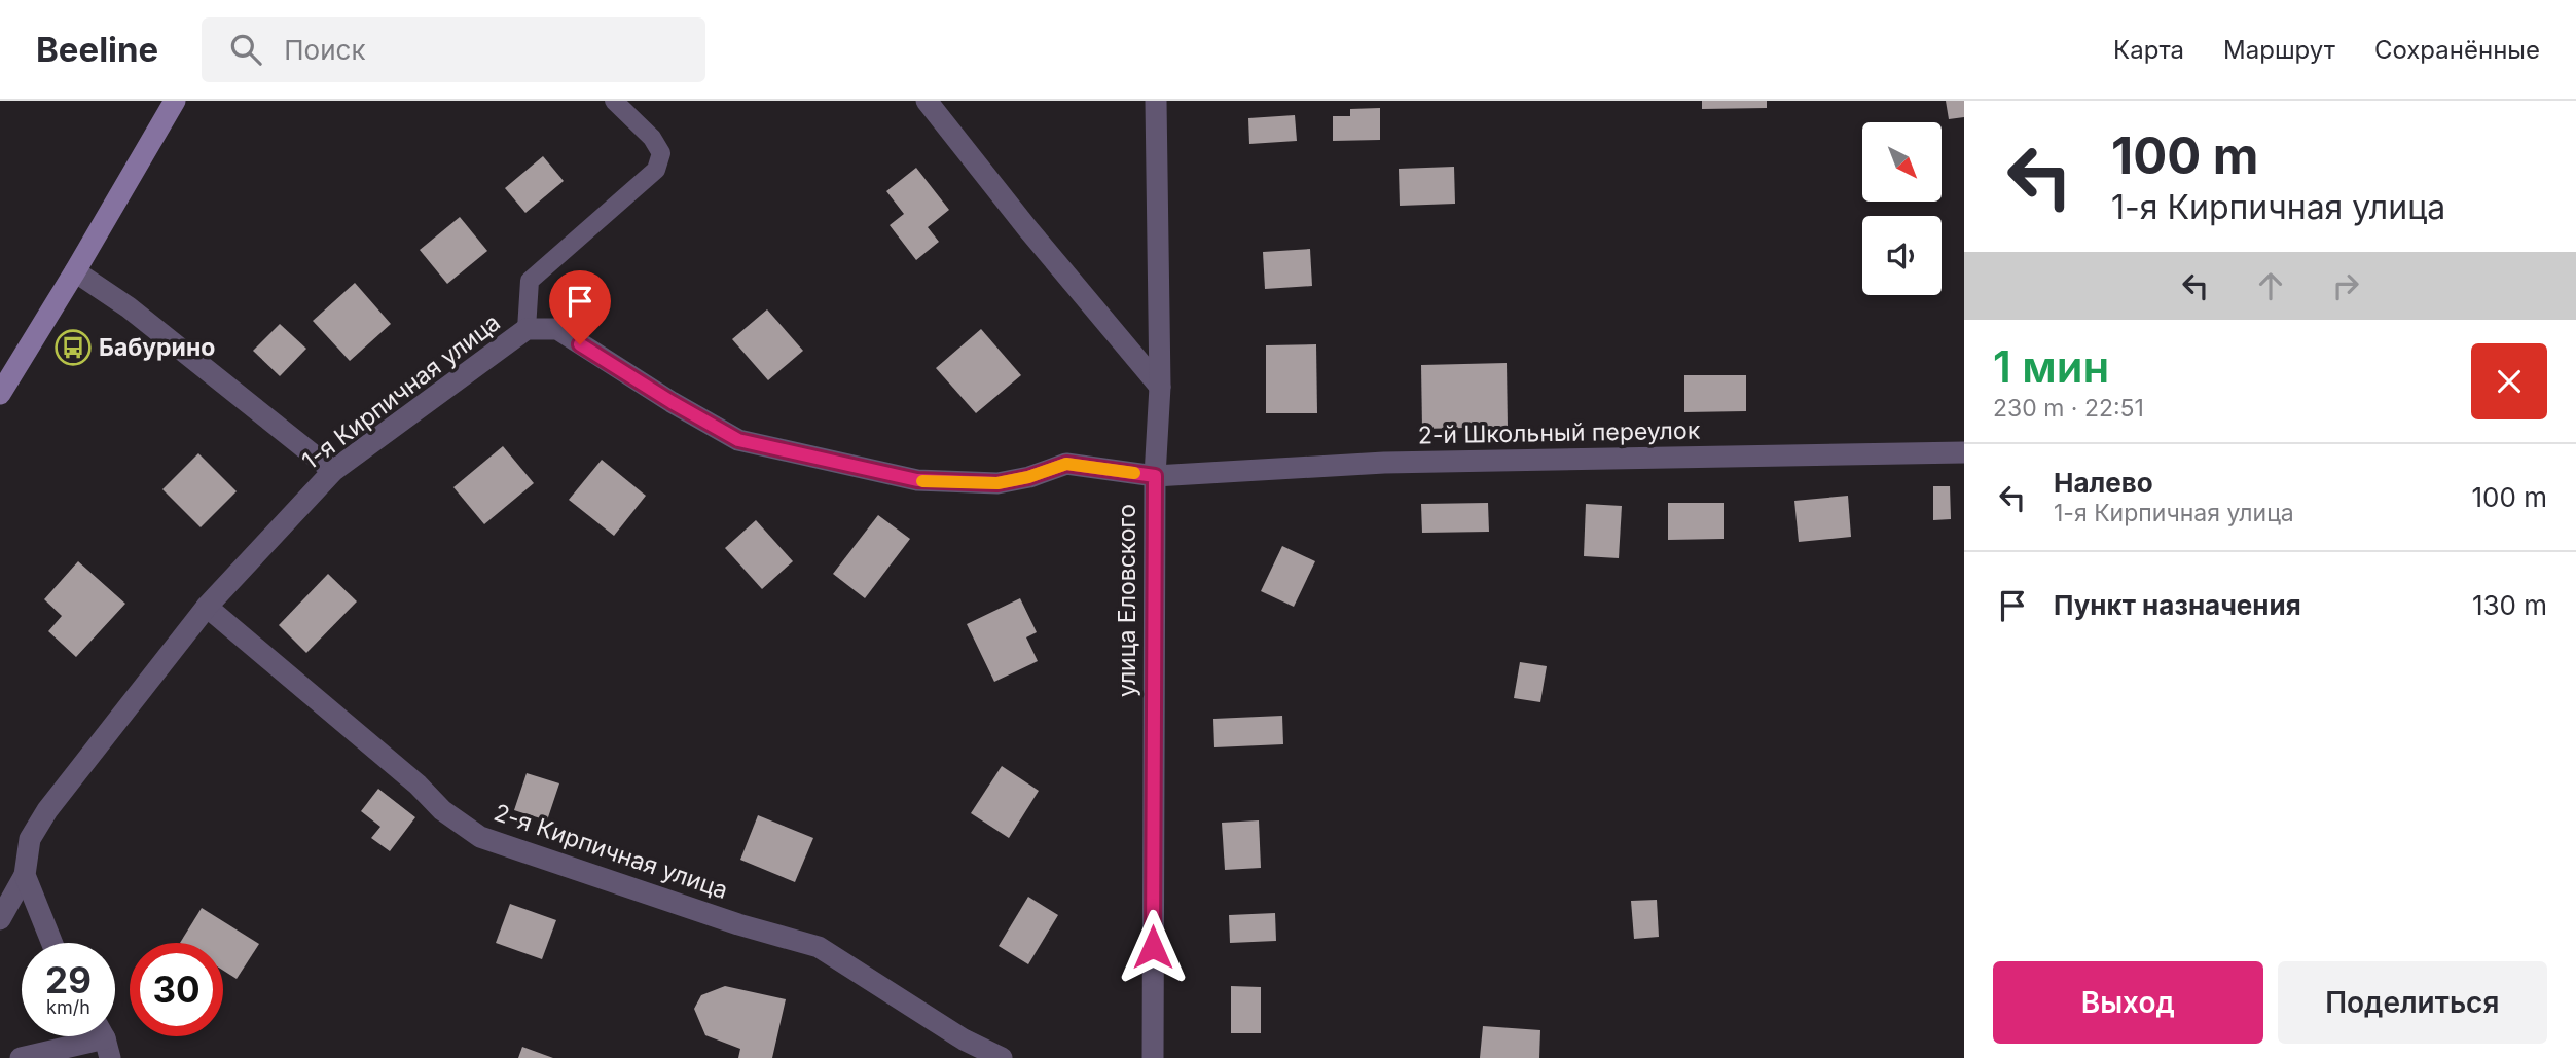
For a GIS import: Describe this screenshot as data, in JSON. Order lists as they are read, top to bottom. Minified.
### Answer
{"streets":{"street":["1-я Кирпичная улица","2-й Школьный переулок","улица Еловского","2-я Кирпичная улица"]},"crossings":[["1-я Кирпичная улица","2-й Школьный переулок"],["1-я Кирпичная улица","улица Еловского"],["1-я Кирпичная улица","2-я Кирпичная улица"],["2-й Школьный переулок","улица Еловского"]],"places":{"bus stop":["Бабурино"]},"north":"bottom right","page":{"header":"Beeline","search":"Поиск","nav":["Карта","Маршрут","Сохранённые"],"turn":["100 m","1-я Кирпичная улица"],"heading":["1 мин","230 m · 22:51"],"list":[{"name":"Налево","note":"1-я Кирпичная улица","value":"100 m"},{"name":"Пункт назначения","value":"130 m"}],"speed":"29 km/h","limit":"30","buttons":["Выход","Поделиться"]}}
